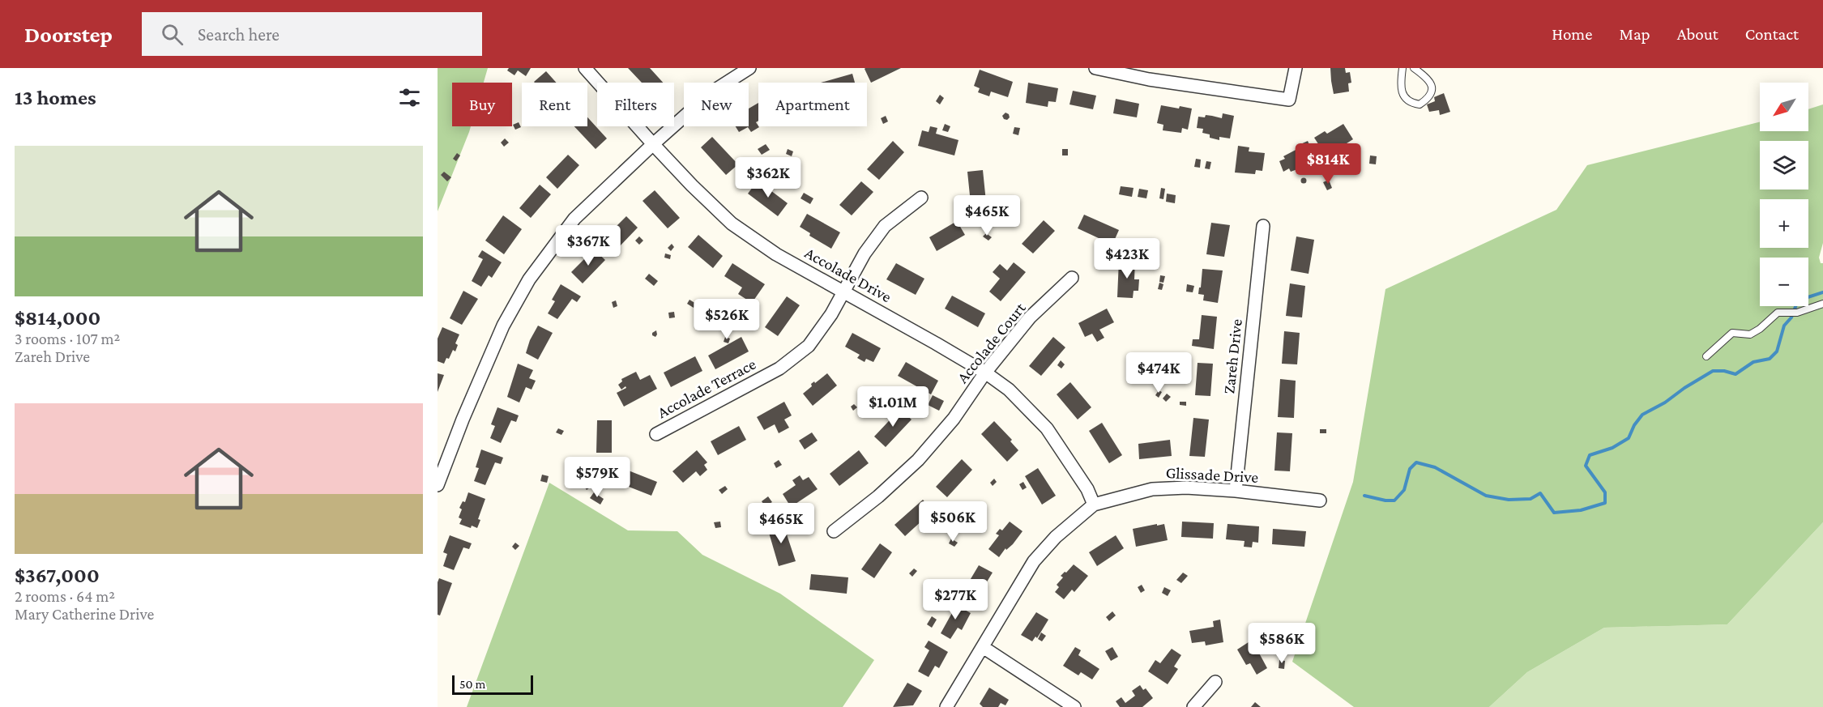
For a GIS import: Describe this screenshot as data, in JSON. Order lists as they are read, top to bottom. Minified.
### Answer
{"streets":{"street":["Accolade Drive","Accolade Court","Zareh Drive","Accolade Terrace","Glissade Drive"]},"crossings":[["Accolade Drive","Accolade Court"],["Accolade Drive","Accolade Terrace"],["Accolade Drive","Glissade Drive"],["Zareh Drive","Glissade Drive"]],"scale_bar":"50 m","north":"bottom left","page":{"header":"Doorstep","search":"Search here","nav":["Home","Map","About","Contact"],"heading":"13 homes","map_buttons":["+","−"],"chip":["Buy","Rent","Filters","New","Apartment"],"list":[{"name":"$814,000","note":"3 rooms · 107 m² · Zareh Drive"},{"name":"$367,000","note":"2 rooms · 64 m² · Mary Catherine Drive"}],"price":["$814K","$362K","$465K","$367K","$423K","$526K","$474K","$1.01M","$579K","$506K","$465K","$277K","$586K"],"scale":"50 m"}}
